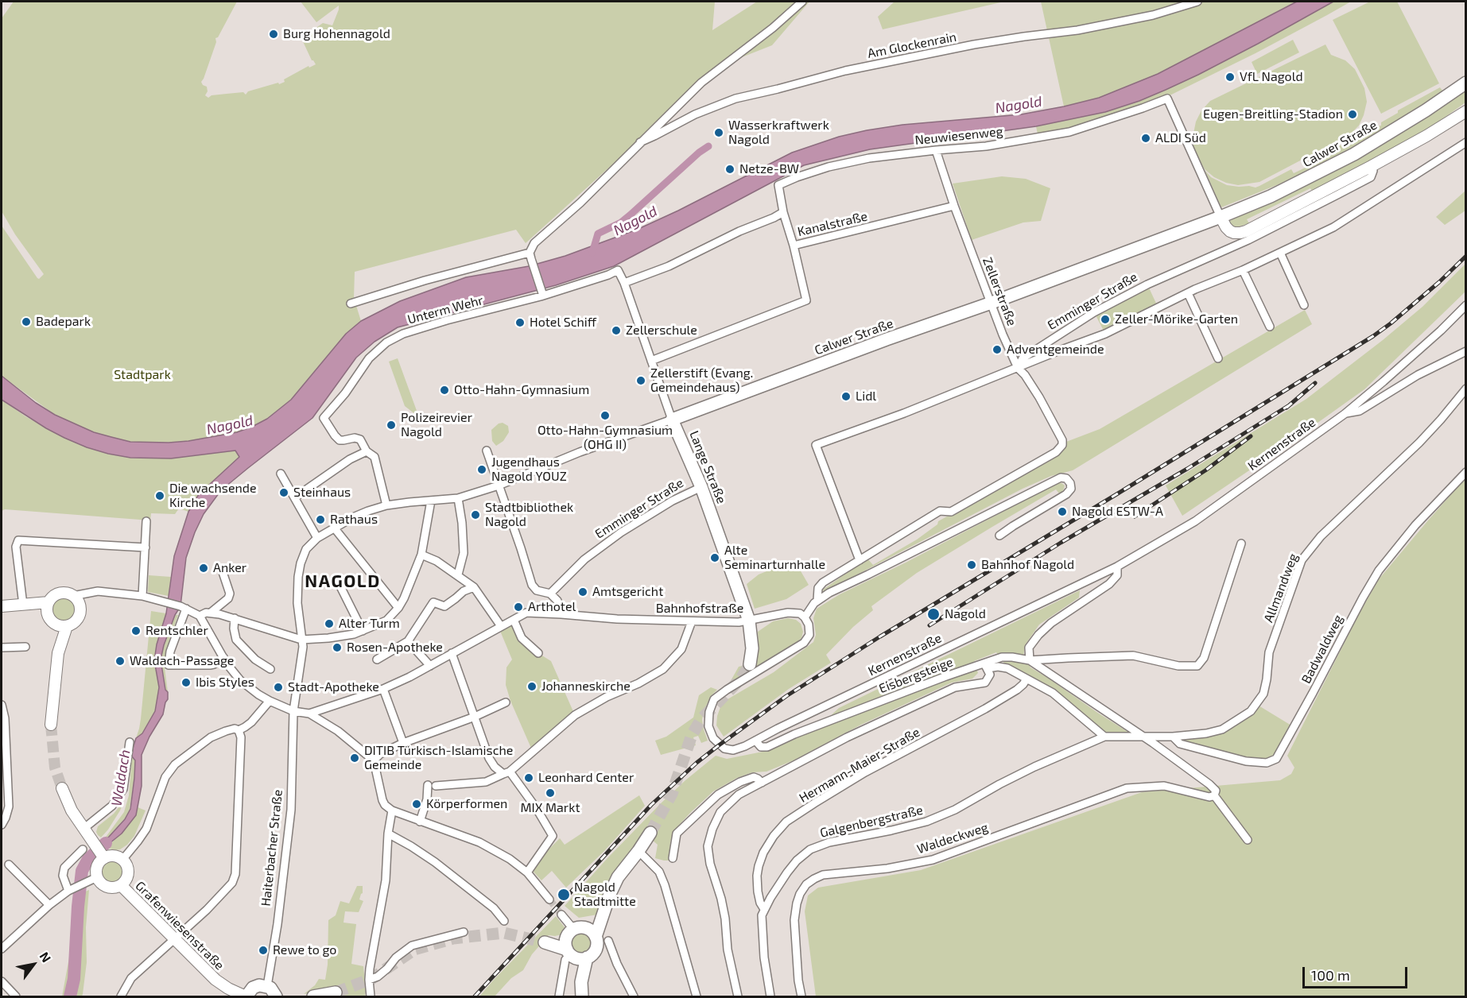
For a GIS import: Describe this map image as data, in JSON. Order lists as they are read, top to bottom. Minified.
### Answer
{"streets":{"main road":["Calwer Straße","Lange Straße"],"street":["Am Glockenrain","Neuwiesenweg","Kanalstraße","Zellerstraße","Emminger Straße","Unterm Wehr","Kernenstraße","Allmandweg","Bahnhofstraße","Badwaldweg","Eisbergsteige","Hermann-Maier-Straße","Galgenbergstraße","Waldeckweg","Haiterbacher Straße","Grafenwiesenstraße"]},"crossings":[["Neuwiesenweg","Calwer Straße"],["Neuwiesenweg","Kanalstraße"],["Neuwiesenweg","Zellerstraße"],["Neuwiesenweg","Emminger Straße"],["Calwer Straße","Zellerstraße"],["Calwer Straße","Emminger Straße"],["Calwer Straße","Lange Straße"],["Calwer Straße","Haiterbacher Straße"],["Kanalstraße","Zellerstraße"],["Kanalstraße","Lange Straße"],["Zellerstraße","Emminger Straße"],["Emminger Straße","Lange Straße"],["Unterm Wehr","Lange Straße"],["Kernenstraße","Eisbergsteige"],["Lange Straße","Bahnhofstraße"],["Allmandweg","Badwaldweg"],["Allmandweg","Eisbergsteige"],["Allmandweg","Galgenbergstraße"],["Eisbergsteige","Hermann-Maier-Straße"],["Eisbergsteige","Galgenbergstraße"],["Eisbergsteige","Waldeckweg"],["Hermann-Maier-Straße","Galgenbergstraße"]],"districts":["NAGOLD"],"water":["Nagold","Waldach"],"parks":["Stadtpark"],"places":["Burg Hohennagold","VfL Nagold","Eugen-Breitling-Stadion","Wasserkraftwerk Nagold","ALDI Süd","Netze-BW","Zeller-Mörike-Garten","Badepark","Hotel Schiff","Zellerschule","Adventgemeinde","Zellerstift (Evang. Gemeindehaus)","Otto-Hahn-Gymnasium","Lidl","Otto-Hahn-Gymnasium (OHG II)","Polizeirevier Nagold","Jugendhaus Nagold YOUZ","Steinhaus","Die wachsende Kirche","Nagold ESTW-A","Stadtbibliothek Nagold","Rathaus","Alte Seminarturnhalle","Bahnhof Nagold","Anker","Amtsgericht","Arthotel","Nagold","Alter Turm","Rentschler","Rosen-Apotheke","Waldach-Passage","Ibis Styles","Johanneskirche","Stadt-Apotheke","DITIB Türkisch-Islamische Gemeinde","Leonhard Center","MIX Markt","Körperformen","Nagold Stadtmitte","Rewe to go"],"scale_bar":"100 m","north":"top right"}
